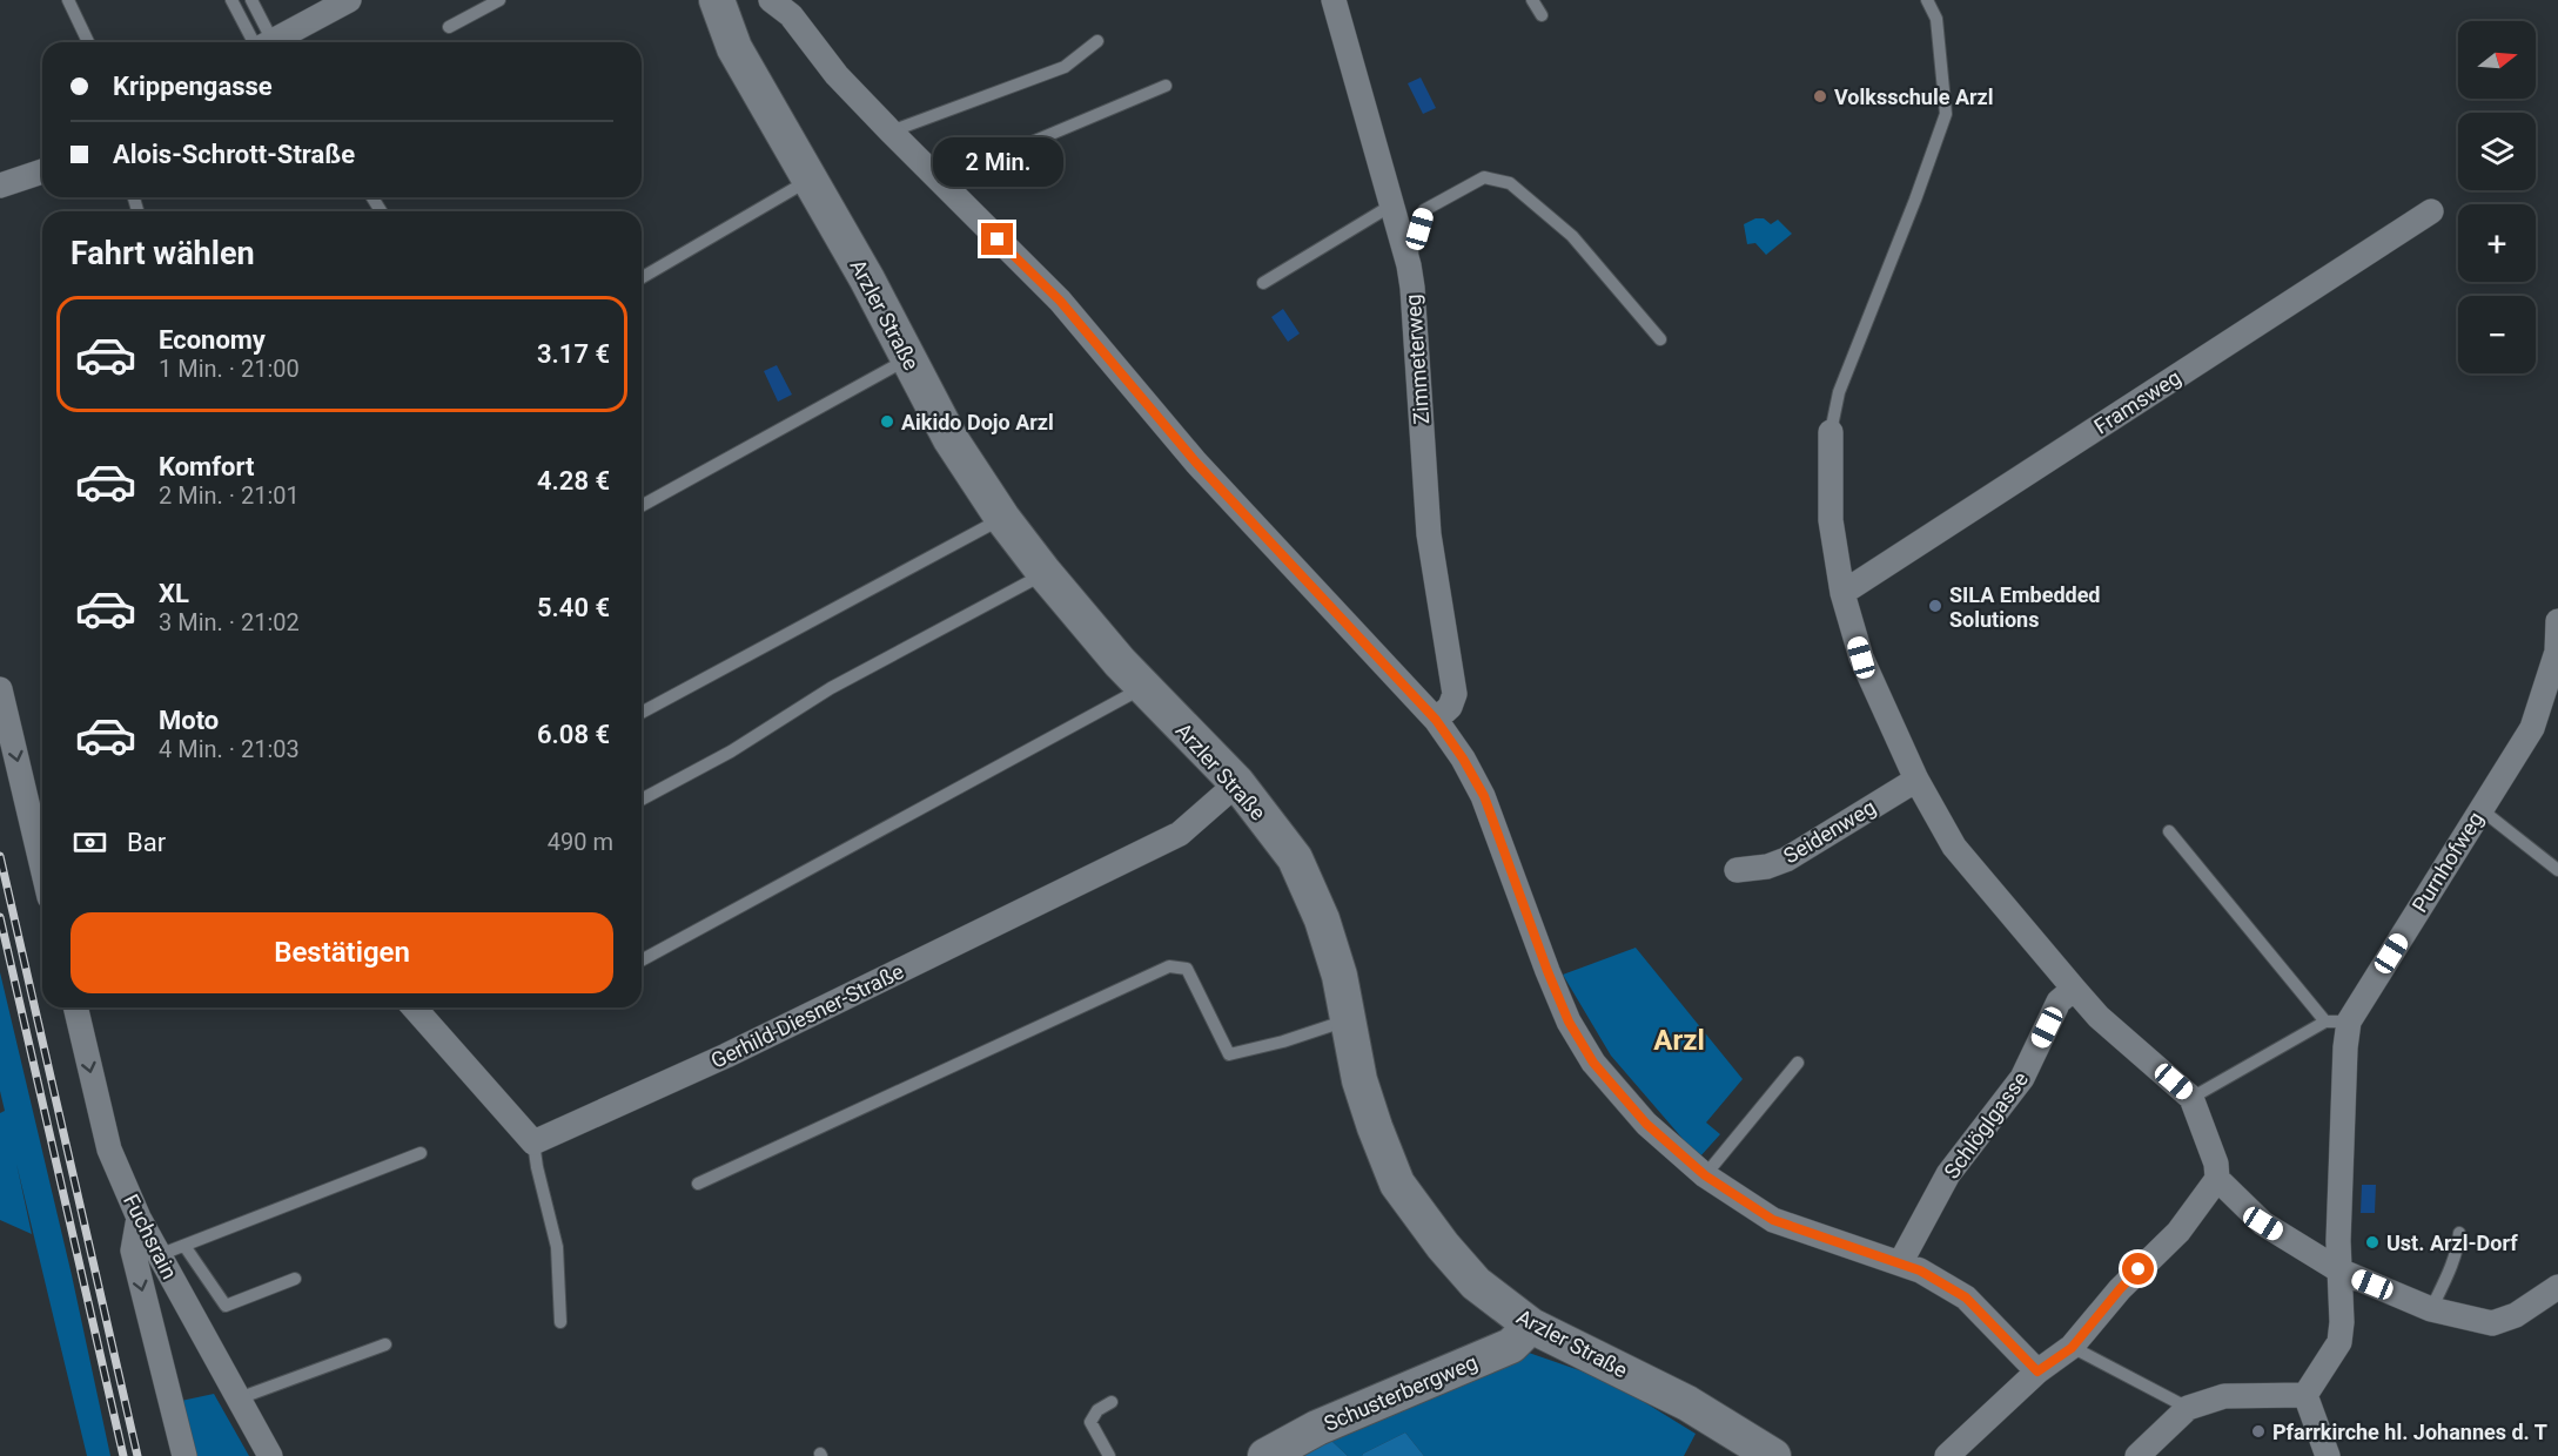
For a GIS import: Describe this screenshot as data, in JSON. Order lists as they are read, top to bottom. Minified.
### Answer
{"streets":{"main road":["Arzler Straße","Schusterbergweg"],"street":["Zimmeterweg","Framsweg","Seidenweg","Purnhofweg","Gerhild-Diesner-Straße","Schlöglgasse","Fuchsrain"]},"crossings":[["Arzler Straße","Gerhild-Diesner-Straße"],["Arzler Straße","Schusterbergweg"]],"one_way":["Fuchsrain"],"districts":["Arzl"],"places":["Volksschule Arzl","Aikido Dojo Arzl","SILA Embedded Solutions","Ust. Arzl-Dorf","Pfarrkirche hl. Johannes d. T"],"north":"right","page":{"map_buttons":["+","−"],"banner":["Krippengasse","Alois-Schrott-Straße"],"bubble":"2 Min.","heading":"Fahrt wählen","list":[{"name":"Economy","note":"1 Min. · 21:00","value":"3.17 €"},{"name":"Komfort","note":"2 Min. · 21:01","value":"4.28 €"},{"name":"XL","note":"3 Min. · 21:02","value":"5.40 €"},{"name":"Moto","note":"4 Min. · 21:03","value":"6.08 €"}],"pay":["Bar","490 m"],"buttons":"Bestätigen"}}
